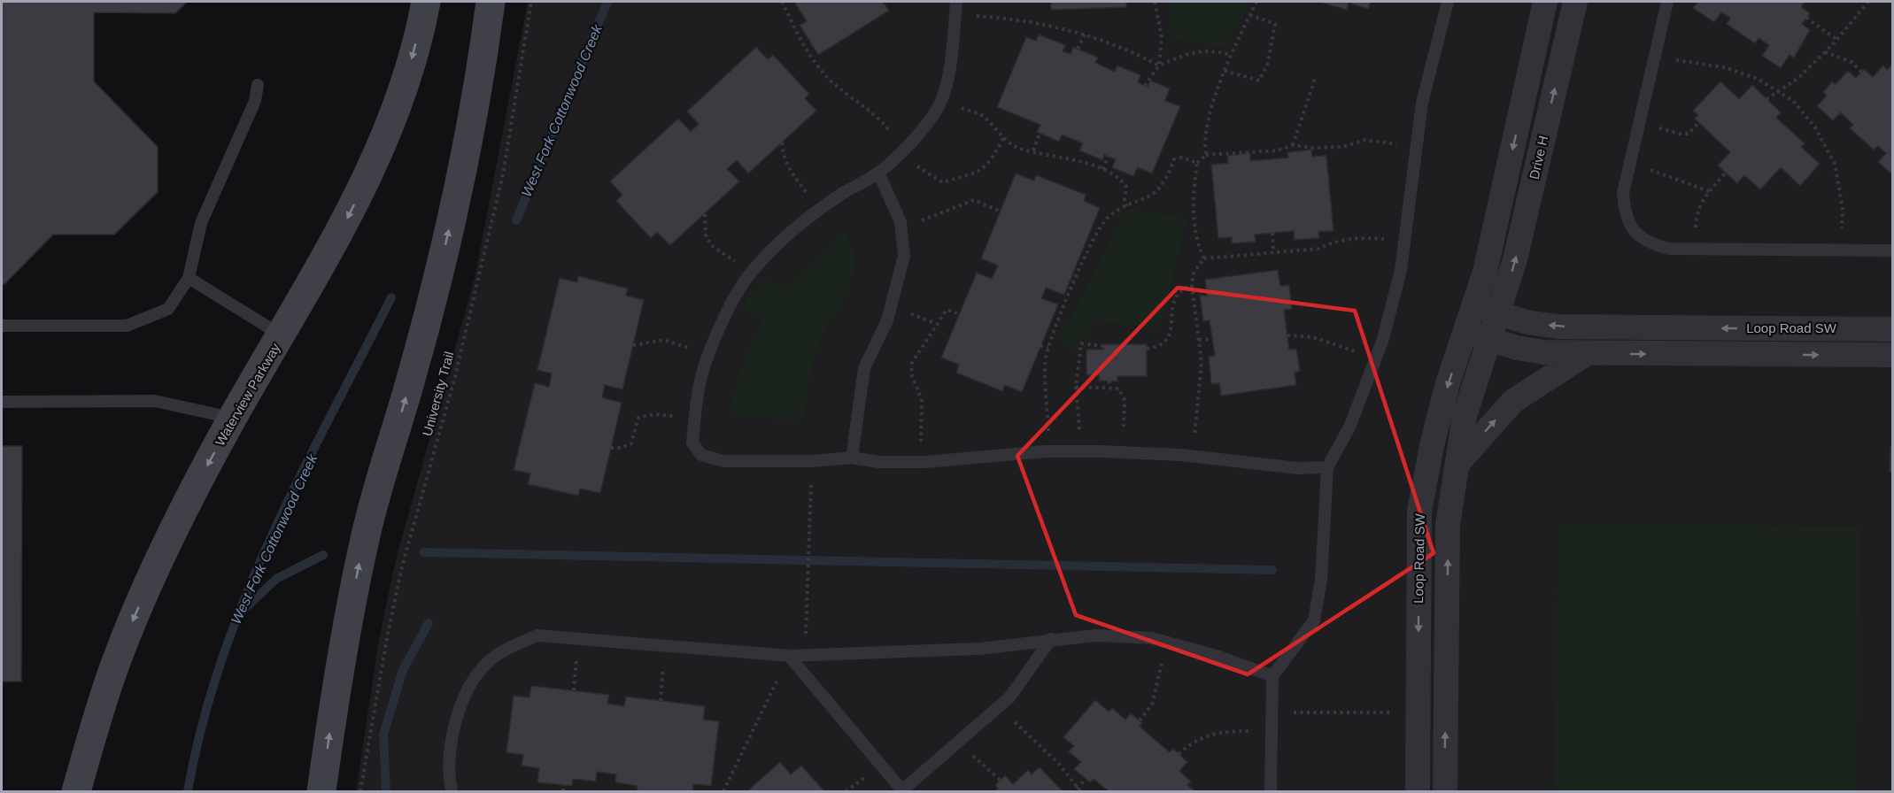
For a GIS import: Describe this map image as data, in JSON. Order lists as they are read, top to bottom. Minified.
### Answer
{"streets":{"main road":["Waterview Parkway"],"street":["Drive H","Loop Road SW"],"path":["University Trail"]},"crossings":[["Drive H","Loop Road SW"]],"water":["West Fork Cottonwood Creek"]}
